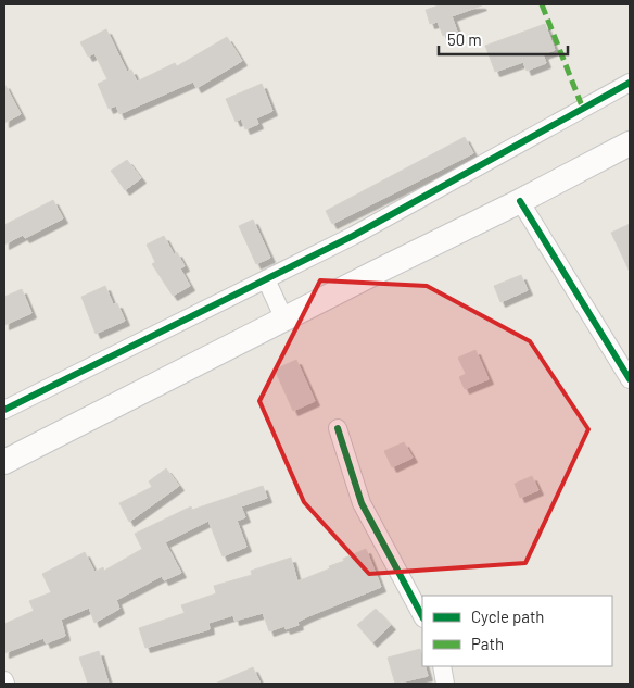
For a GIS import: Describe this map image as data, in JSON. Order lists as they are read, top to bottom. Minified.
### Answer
{"legend":["Cycle path","Path"],"scale_bar":"50 m"}
